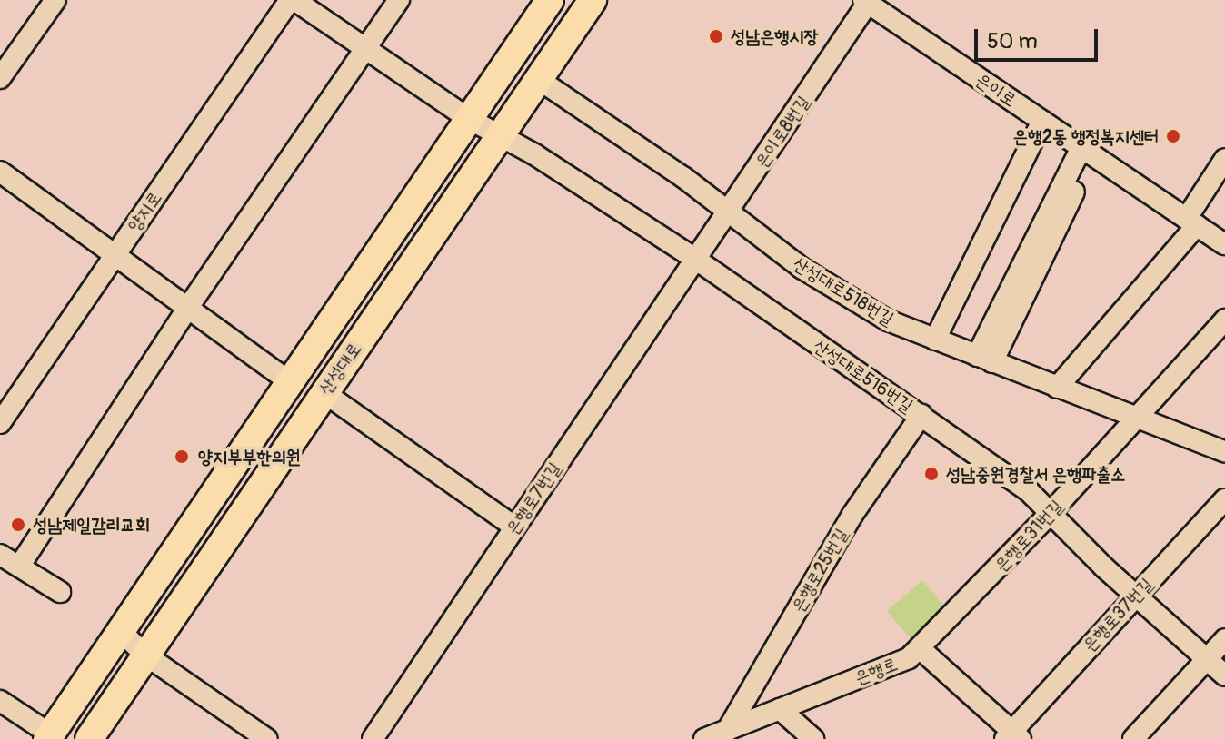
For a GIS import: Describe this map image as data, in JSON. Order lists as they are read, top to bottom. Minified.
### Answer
{"streets":{"main road":["산성대로"],"street":["은이로","은이로8번길","양지로","산성대로518번길","산성대로516번길","은행로7번길","은행로31번길","은행로25번길","은행로37번길","은행로"]},"crossings":[["은이로","은이로8번길"],["은이로8번길","산성대로518번길"],["은이로8번길","산성대로516번길"],["은이로8번길","은행로7번길"],["양지로","산성대로516번길"],["산성대로518번길","산성대로"],["산성대로518번길","은행로31번길"],["산성대로","산성대로516번길"],["산성대로516번길","은행로7번길"],["산성대로516번길","은행로31번길"],["산성대로516번길","은행로25번길"],["산성대로516번길","은행로37번길"],["은행로31번길","은행로"],["은행로25번길","은행로"],["은행로37번길","은행로"]],"places":["성남은행시장","은행2동 행정복지센터","양지부부한의원","성남중원경찰서 은행파출소","성남제일감리교회"],"scale_bar":"50 m"}
